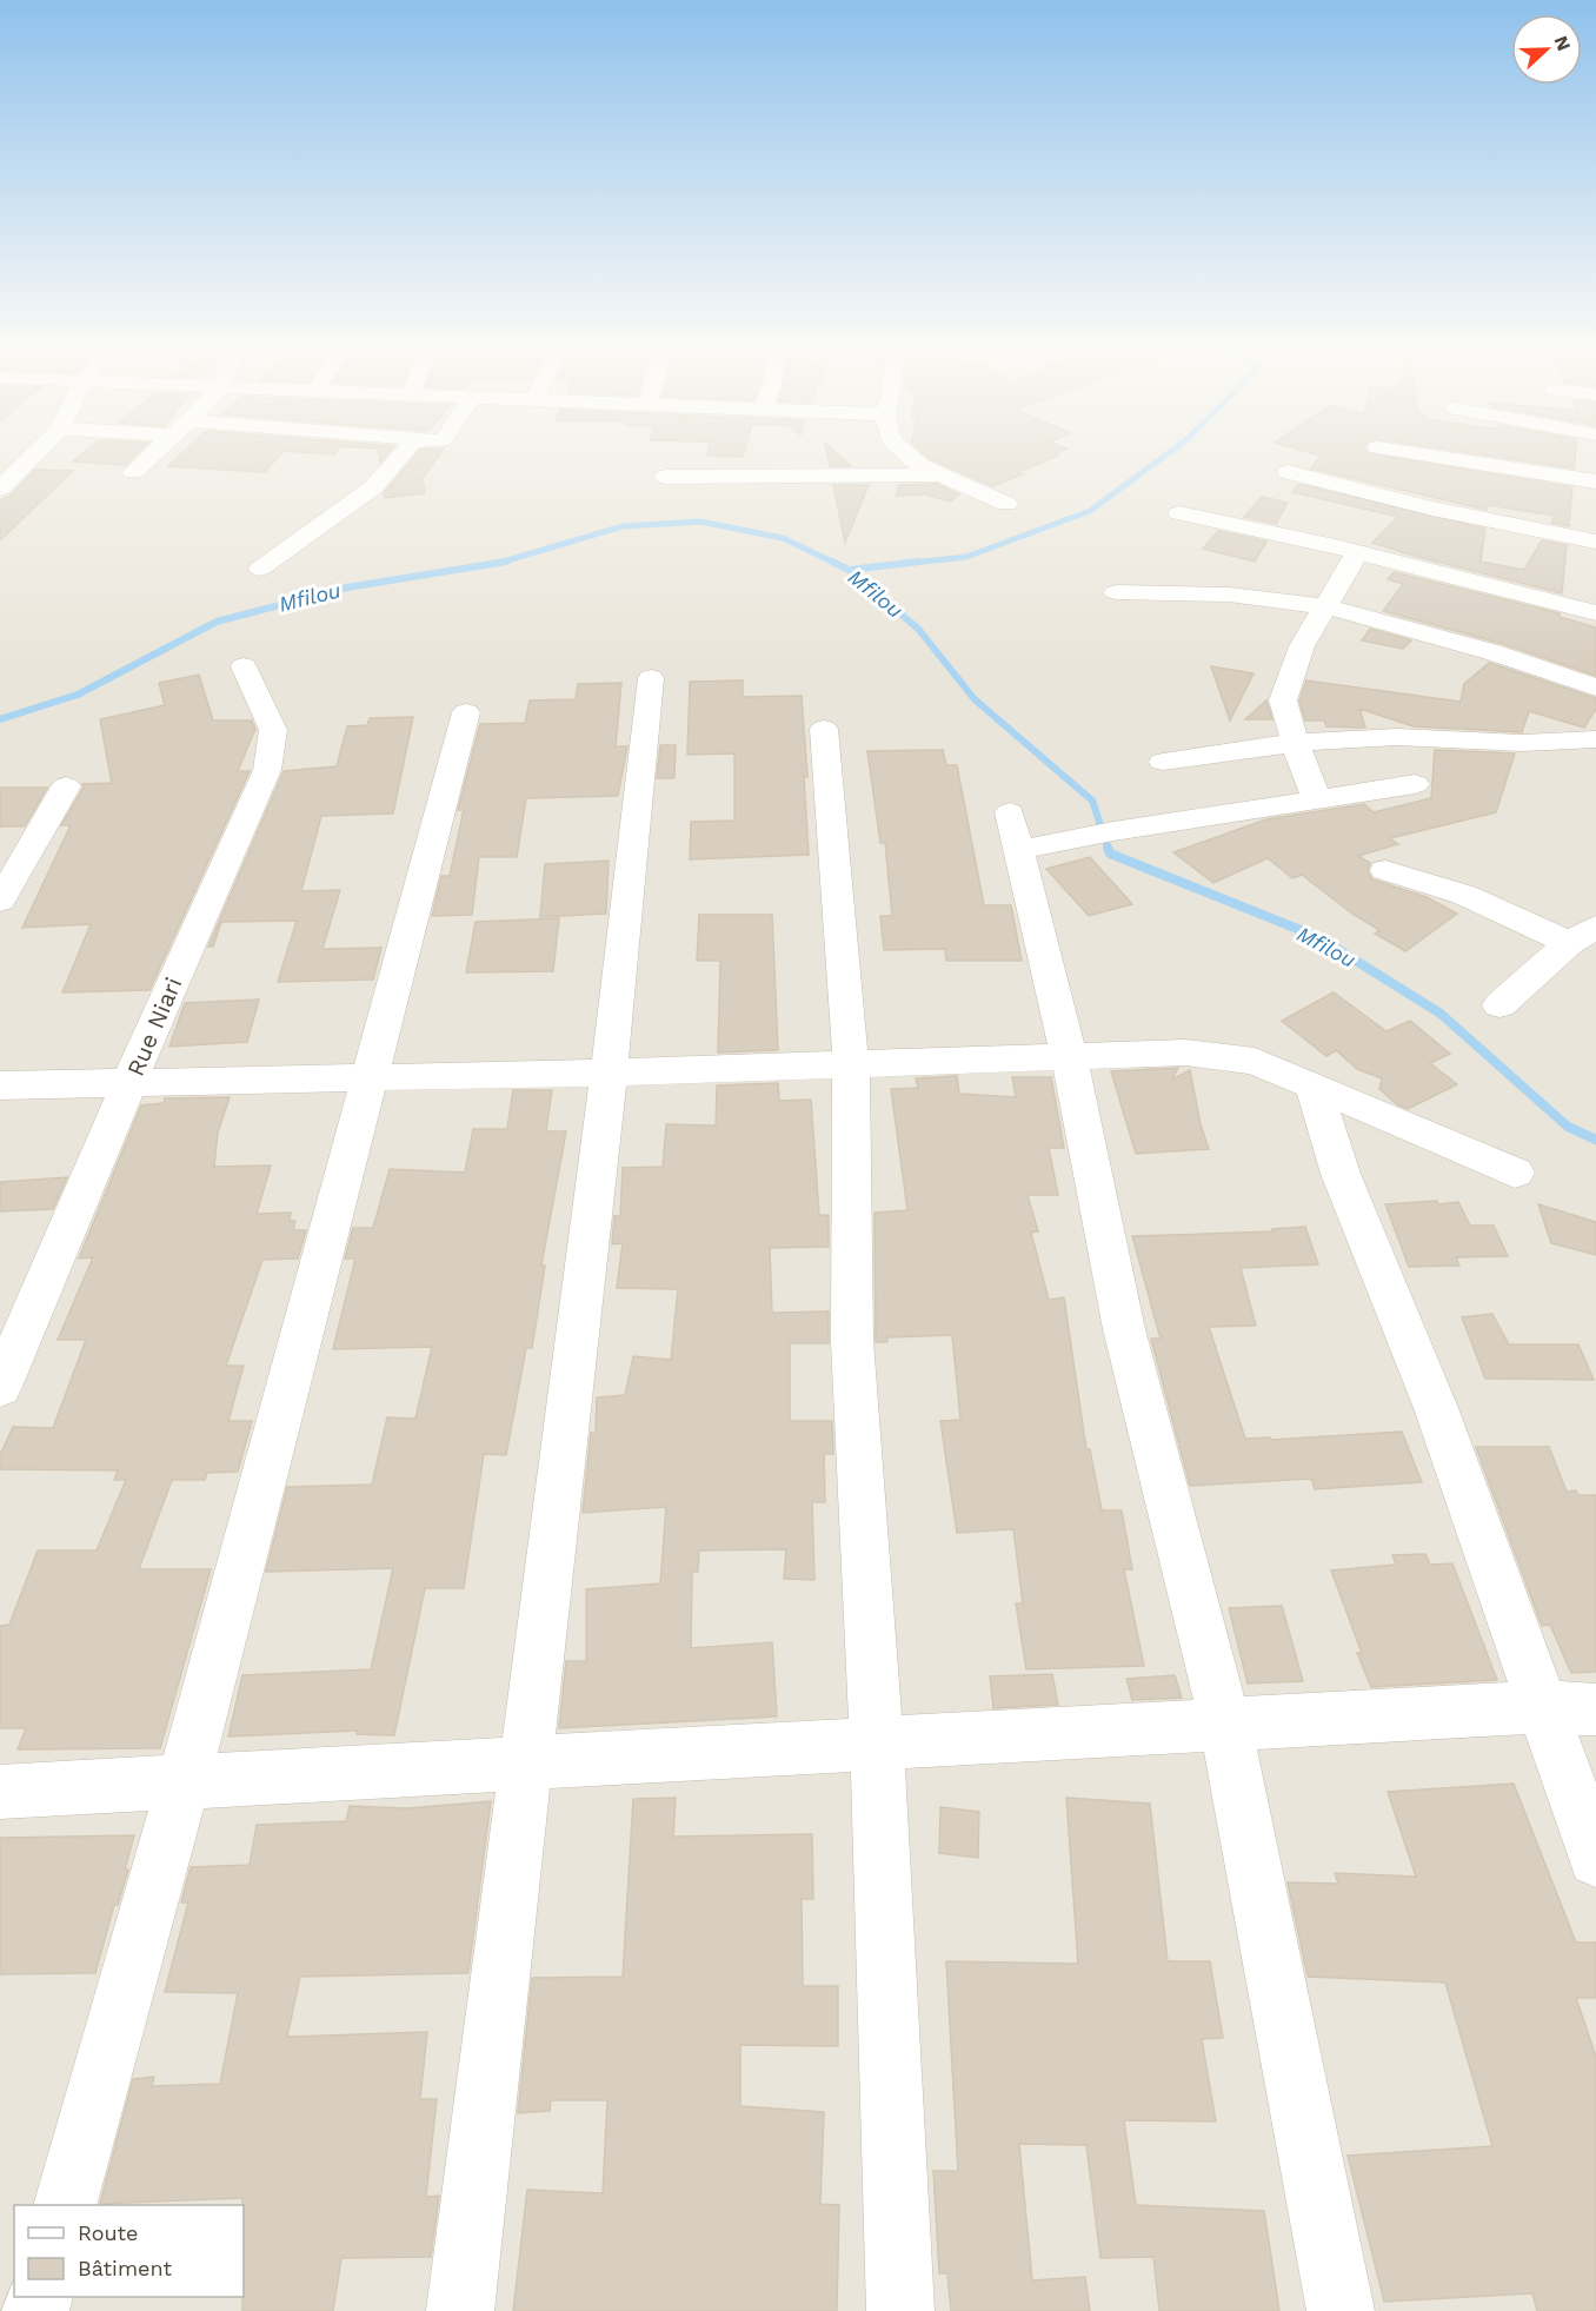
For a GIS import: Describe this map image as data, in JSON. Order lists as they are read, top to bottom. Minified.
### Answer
{"streets":{"street":["Rue Niari"]},"water":["Mfilou"],"legend":["Route","Bâtiment"],"north":"right"}
